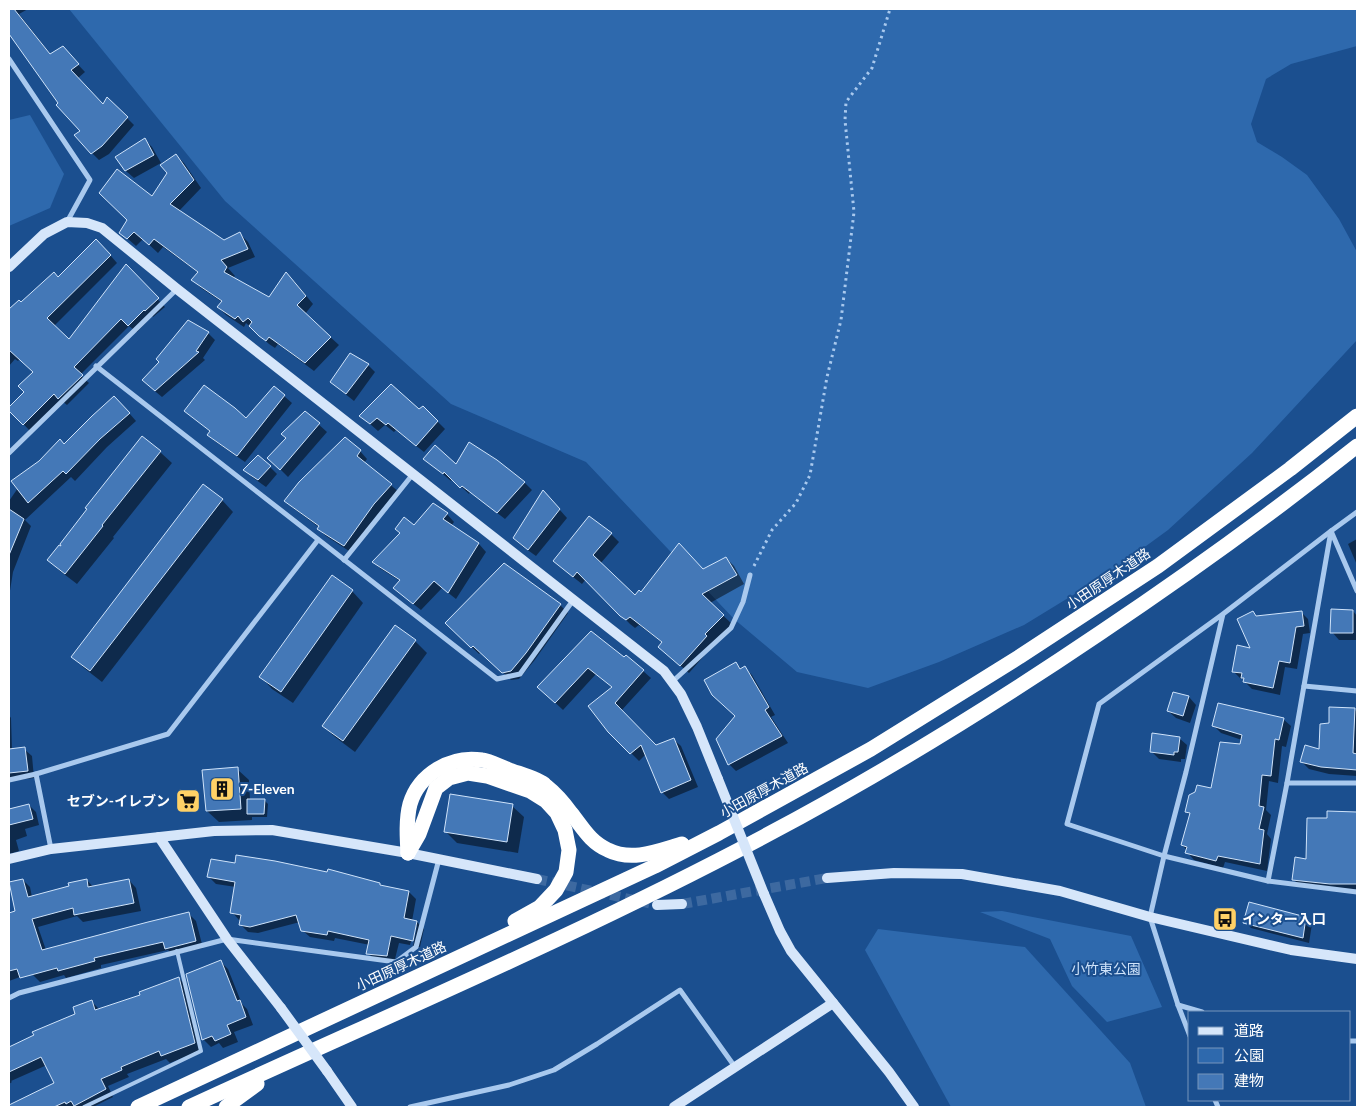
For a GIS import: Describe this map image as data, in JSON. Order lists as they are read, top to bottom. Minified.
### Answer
{"streets":{"highway":["小田原厚木道路"]},"parks":["小竹東公園"],"places":{"building":["7-Eleven"],"supermarket":["セブン-イレブン"],"bus stop":["インター入口"]},"legend":["道路","公園","建物"]}
